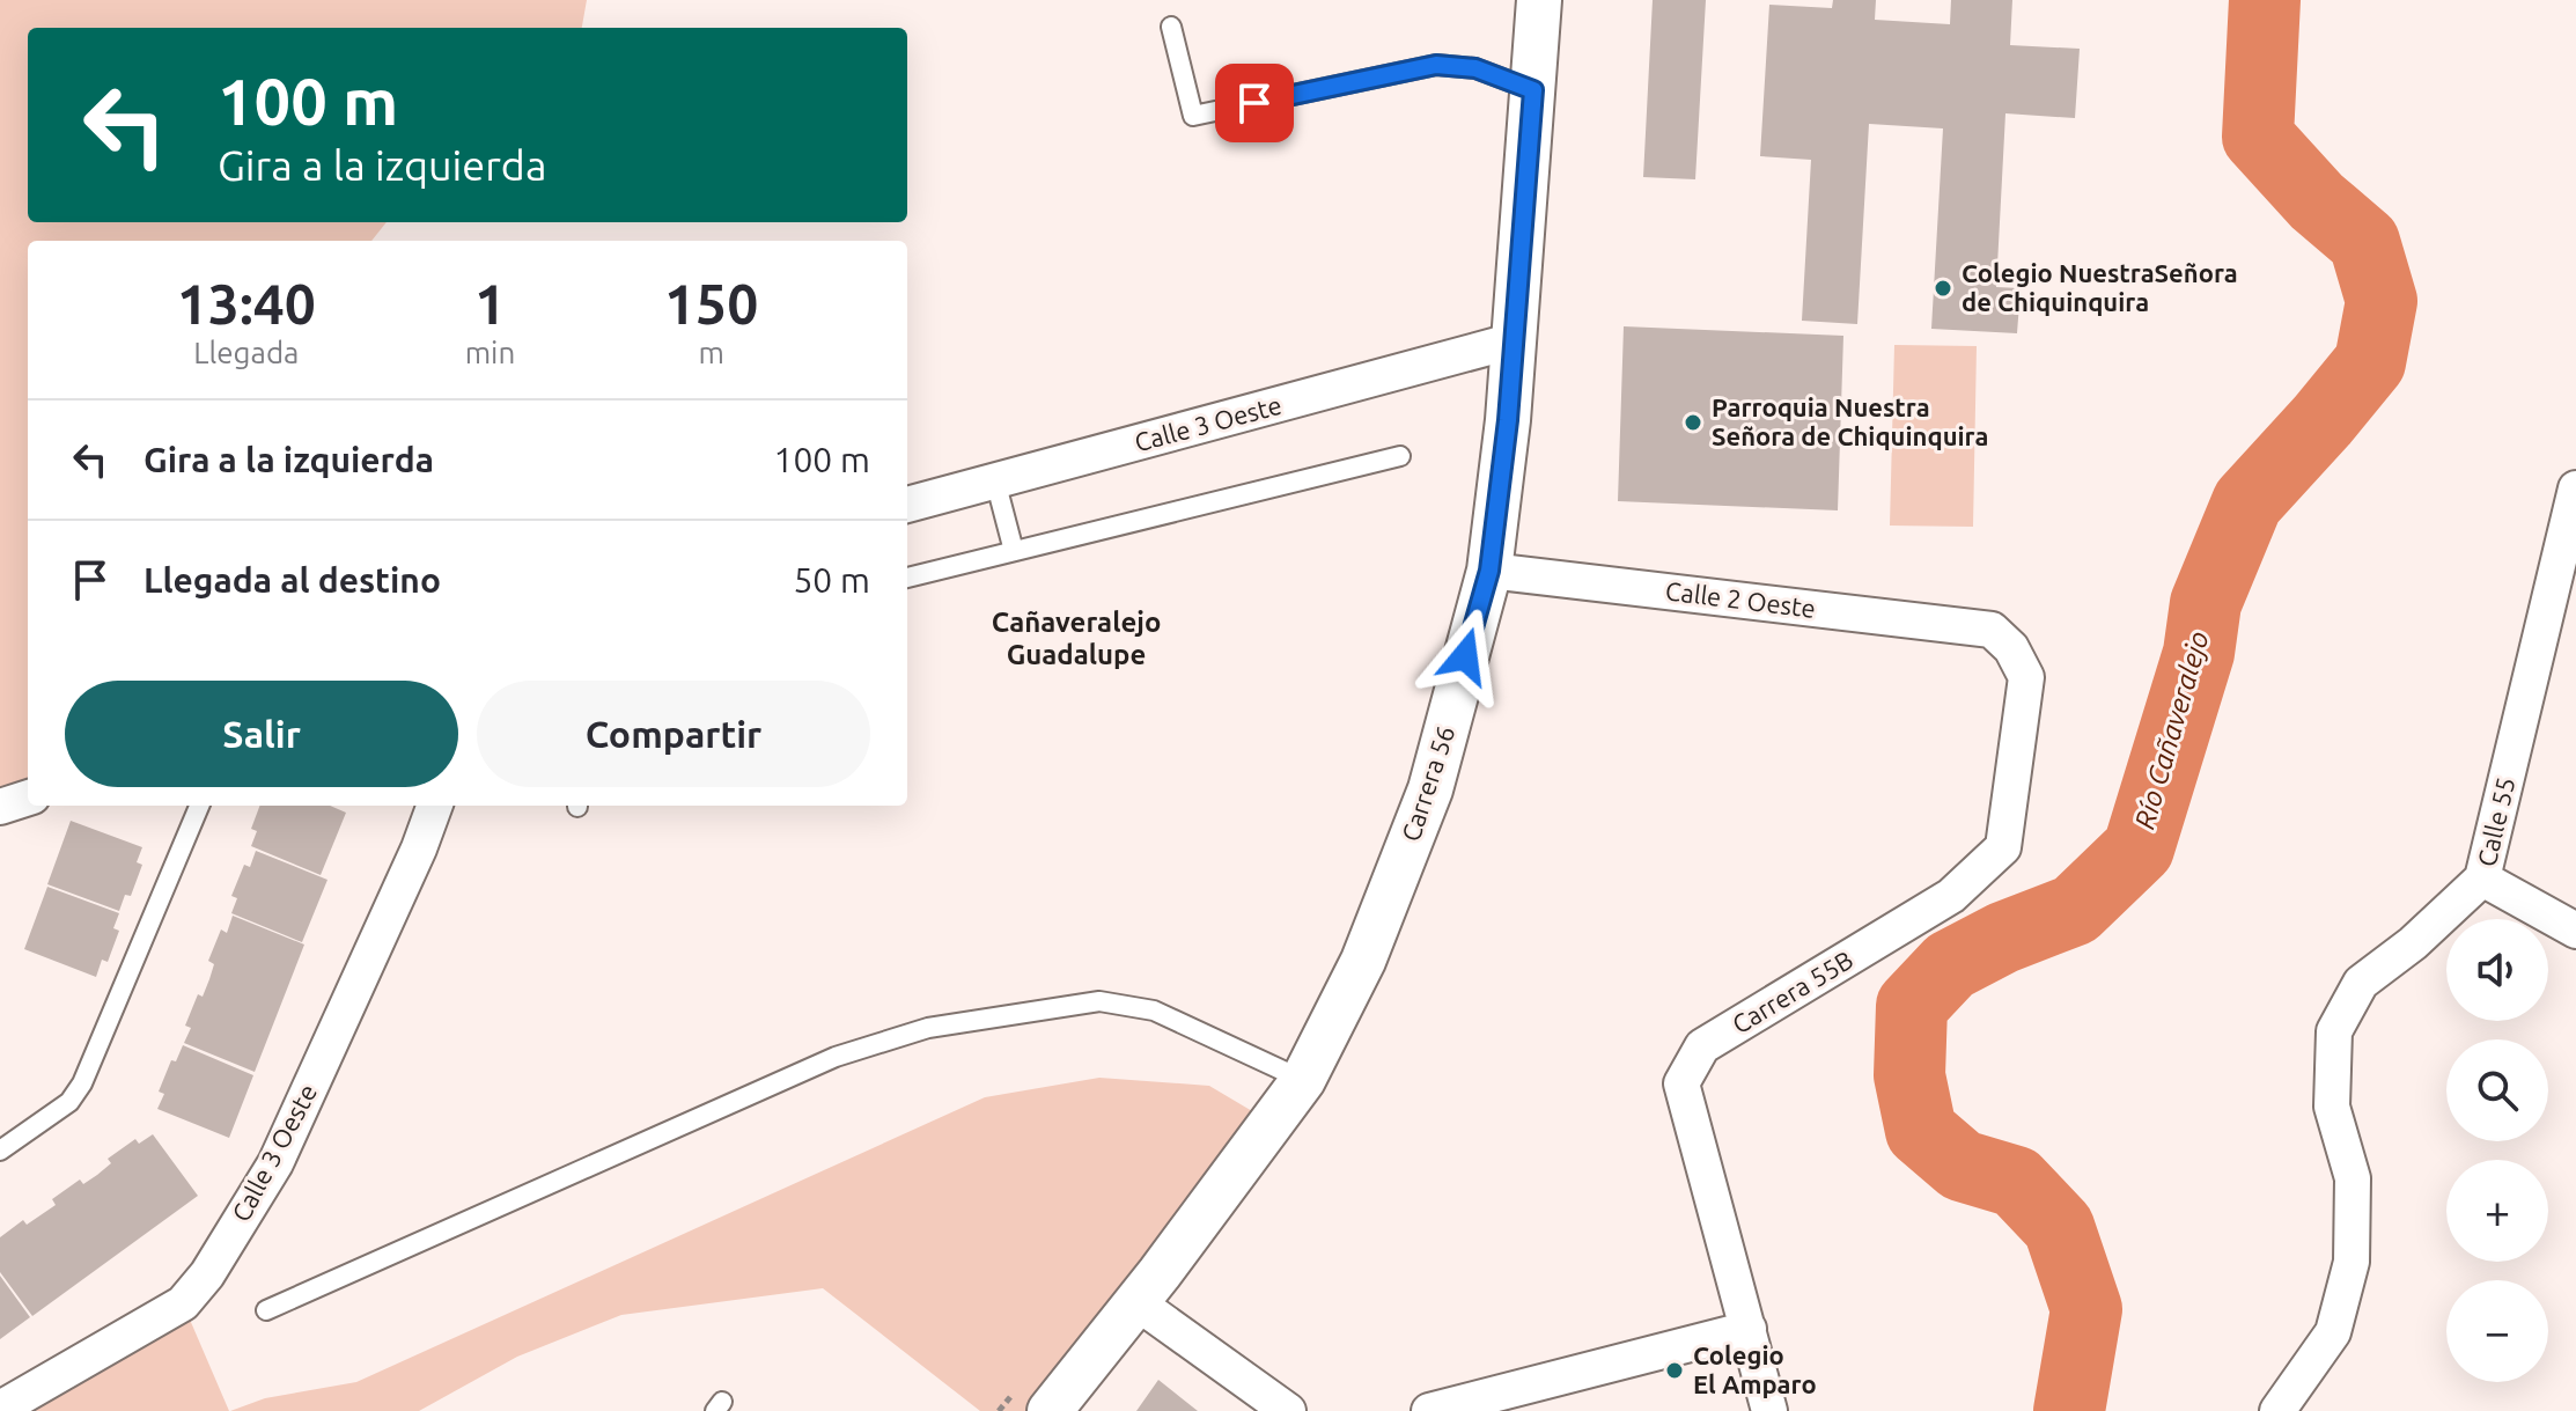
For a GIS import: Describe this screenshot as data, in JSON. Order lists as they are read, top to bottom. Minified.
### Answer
{"streets":{"street":["Calle 3 Oeste","Calle 2 Oeste","Carrera 56","Calle 55","Carrera 55B"]},"crossings":[["Calle 3 Oeste","Carrera 56"],["Calle 2 Oeste","Carrera 56"],["Calle 2 Oeste","Carrera 55B"]],"districts":["Cañaveralejo Guadalupe"],"water":["Río Cañaveralejo"],"places":["Colegio NuestraSeñora de Chiquinquira","Parroquia Nuestra Señora de Chiquinquira","Colegio El Amparo"],"page":{"turn":["100 m","Gira a la izquierda"],"eta":["13:40","Llegada","1","min","150","m"],"list":[{"name":"Gira a la izquierda","value":"100 m"},{"name":"Llegada al destino","value":"50 m"}],"buttons":["Salir","Compartir"],"map_buttons":["+","−"]}}
